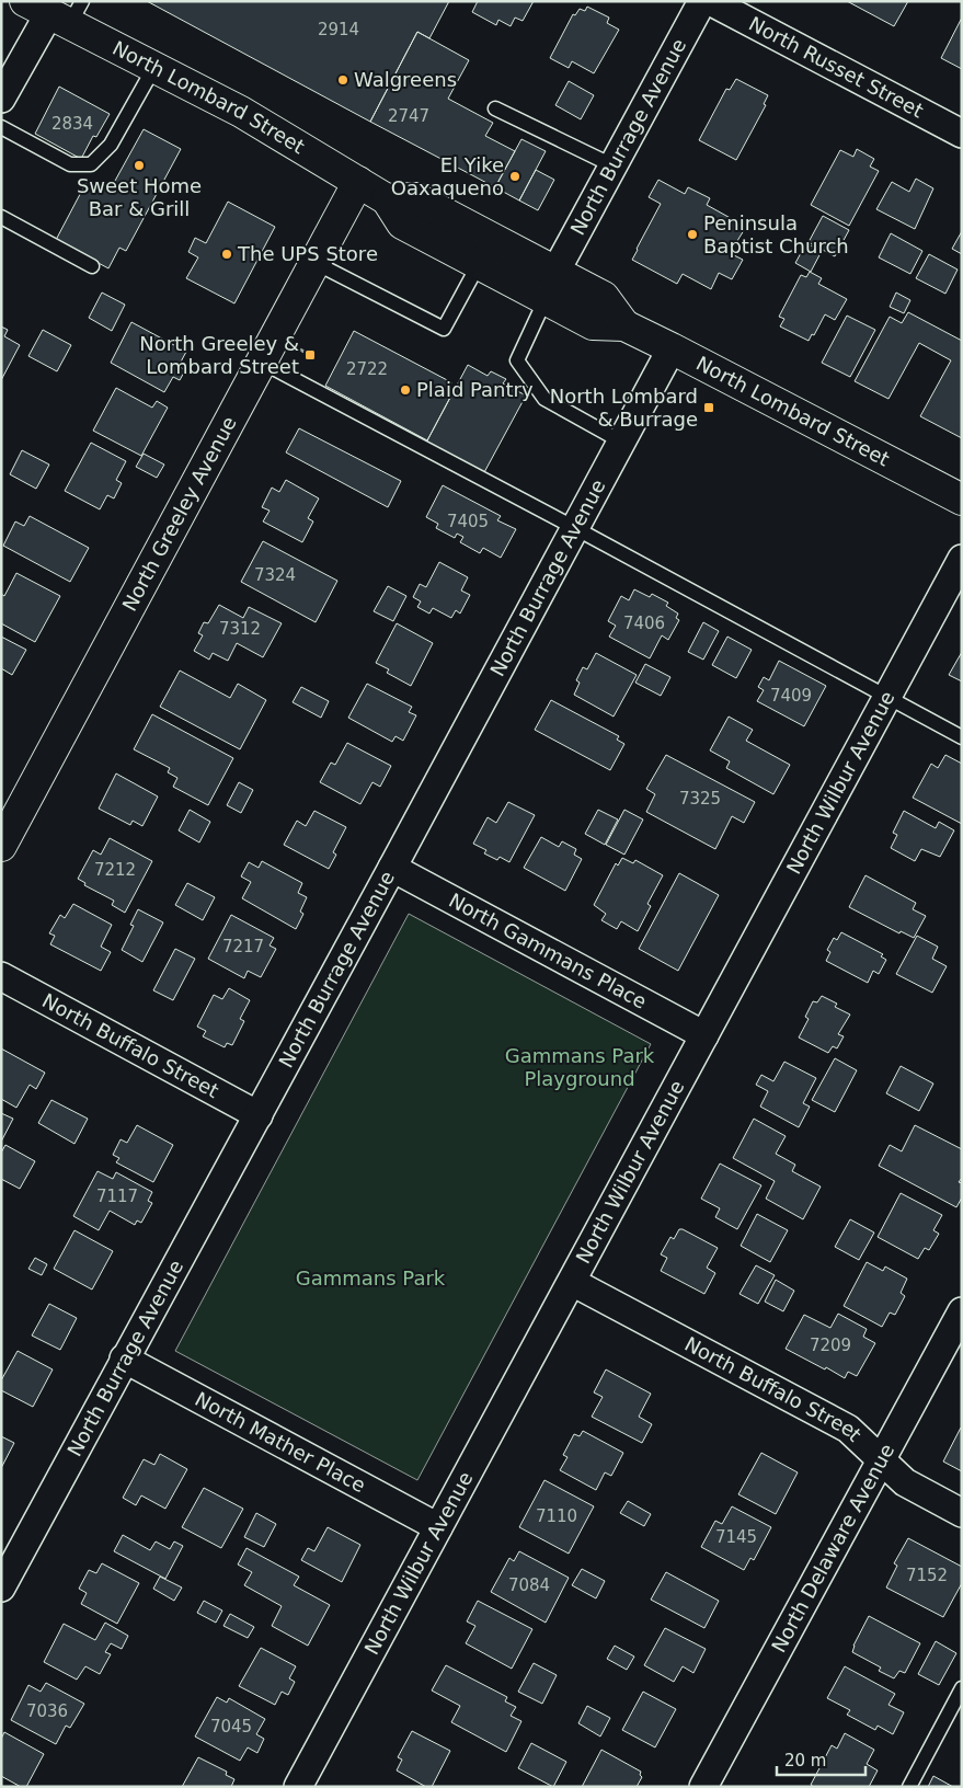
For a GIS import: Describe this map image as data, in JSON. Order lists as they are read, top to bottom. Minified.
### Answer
{"streets":{"main road":["North Lombard Street","North Greeley Avenue"],"street":["North Russet Street","North Burrage Avenue","North Wilbur Avenue","North Gammans Place","North Buffalo Street","North Mather Place","North Delaware Avenue"]},"crossings":[["North Lombard Street","North Burrage Avenue"],["North Lombard Street","North Greeley Avenue"],["North Burrage Avenue","North Gammans Place"],["North Burrage Avenue","North Buffalo Street"],["North Burrage Avenue","North Mather Place"],["North Wilbur Avenue","North Gammans Place"],["North Wilbur Avenue","North Buffalo Street"],["North Wilbur Avenue","North Mather Place"],["North Buffalo Street","North Delaware Avenue"]],"parks":["Gammans Park Playground","Gammans Park"],"places":{"other":["Walgreens","Sweet Home Bar & Grill","El Yike Oaxaqueno","Peninsula Baptist Church","The UPS Store","Plaid Pantry"],"transit":["North Greeley & Lombard Street","North Lombard & Burrage"]},"house_numbers":["2914","2747","2834","2722","7405","7324","7406","7312","7409","7325","7212","7217","7117","7209","7110","7145","7152","7084","7036","7045"],"scale_bar":"20 m"}
